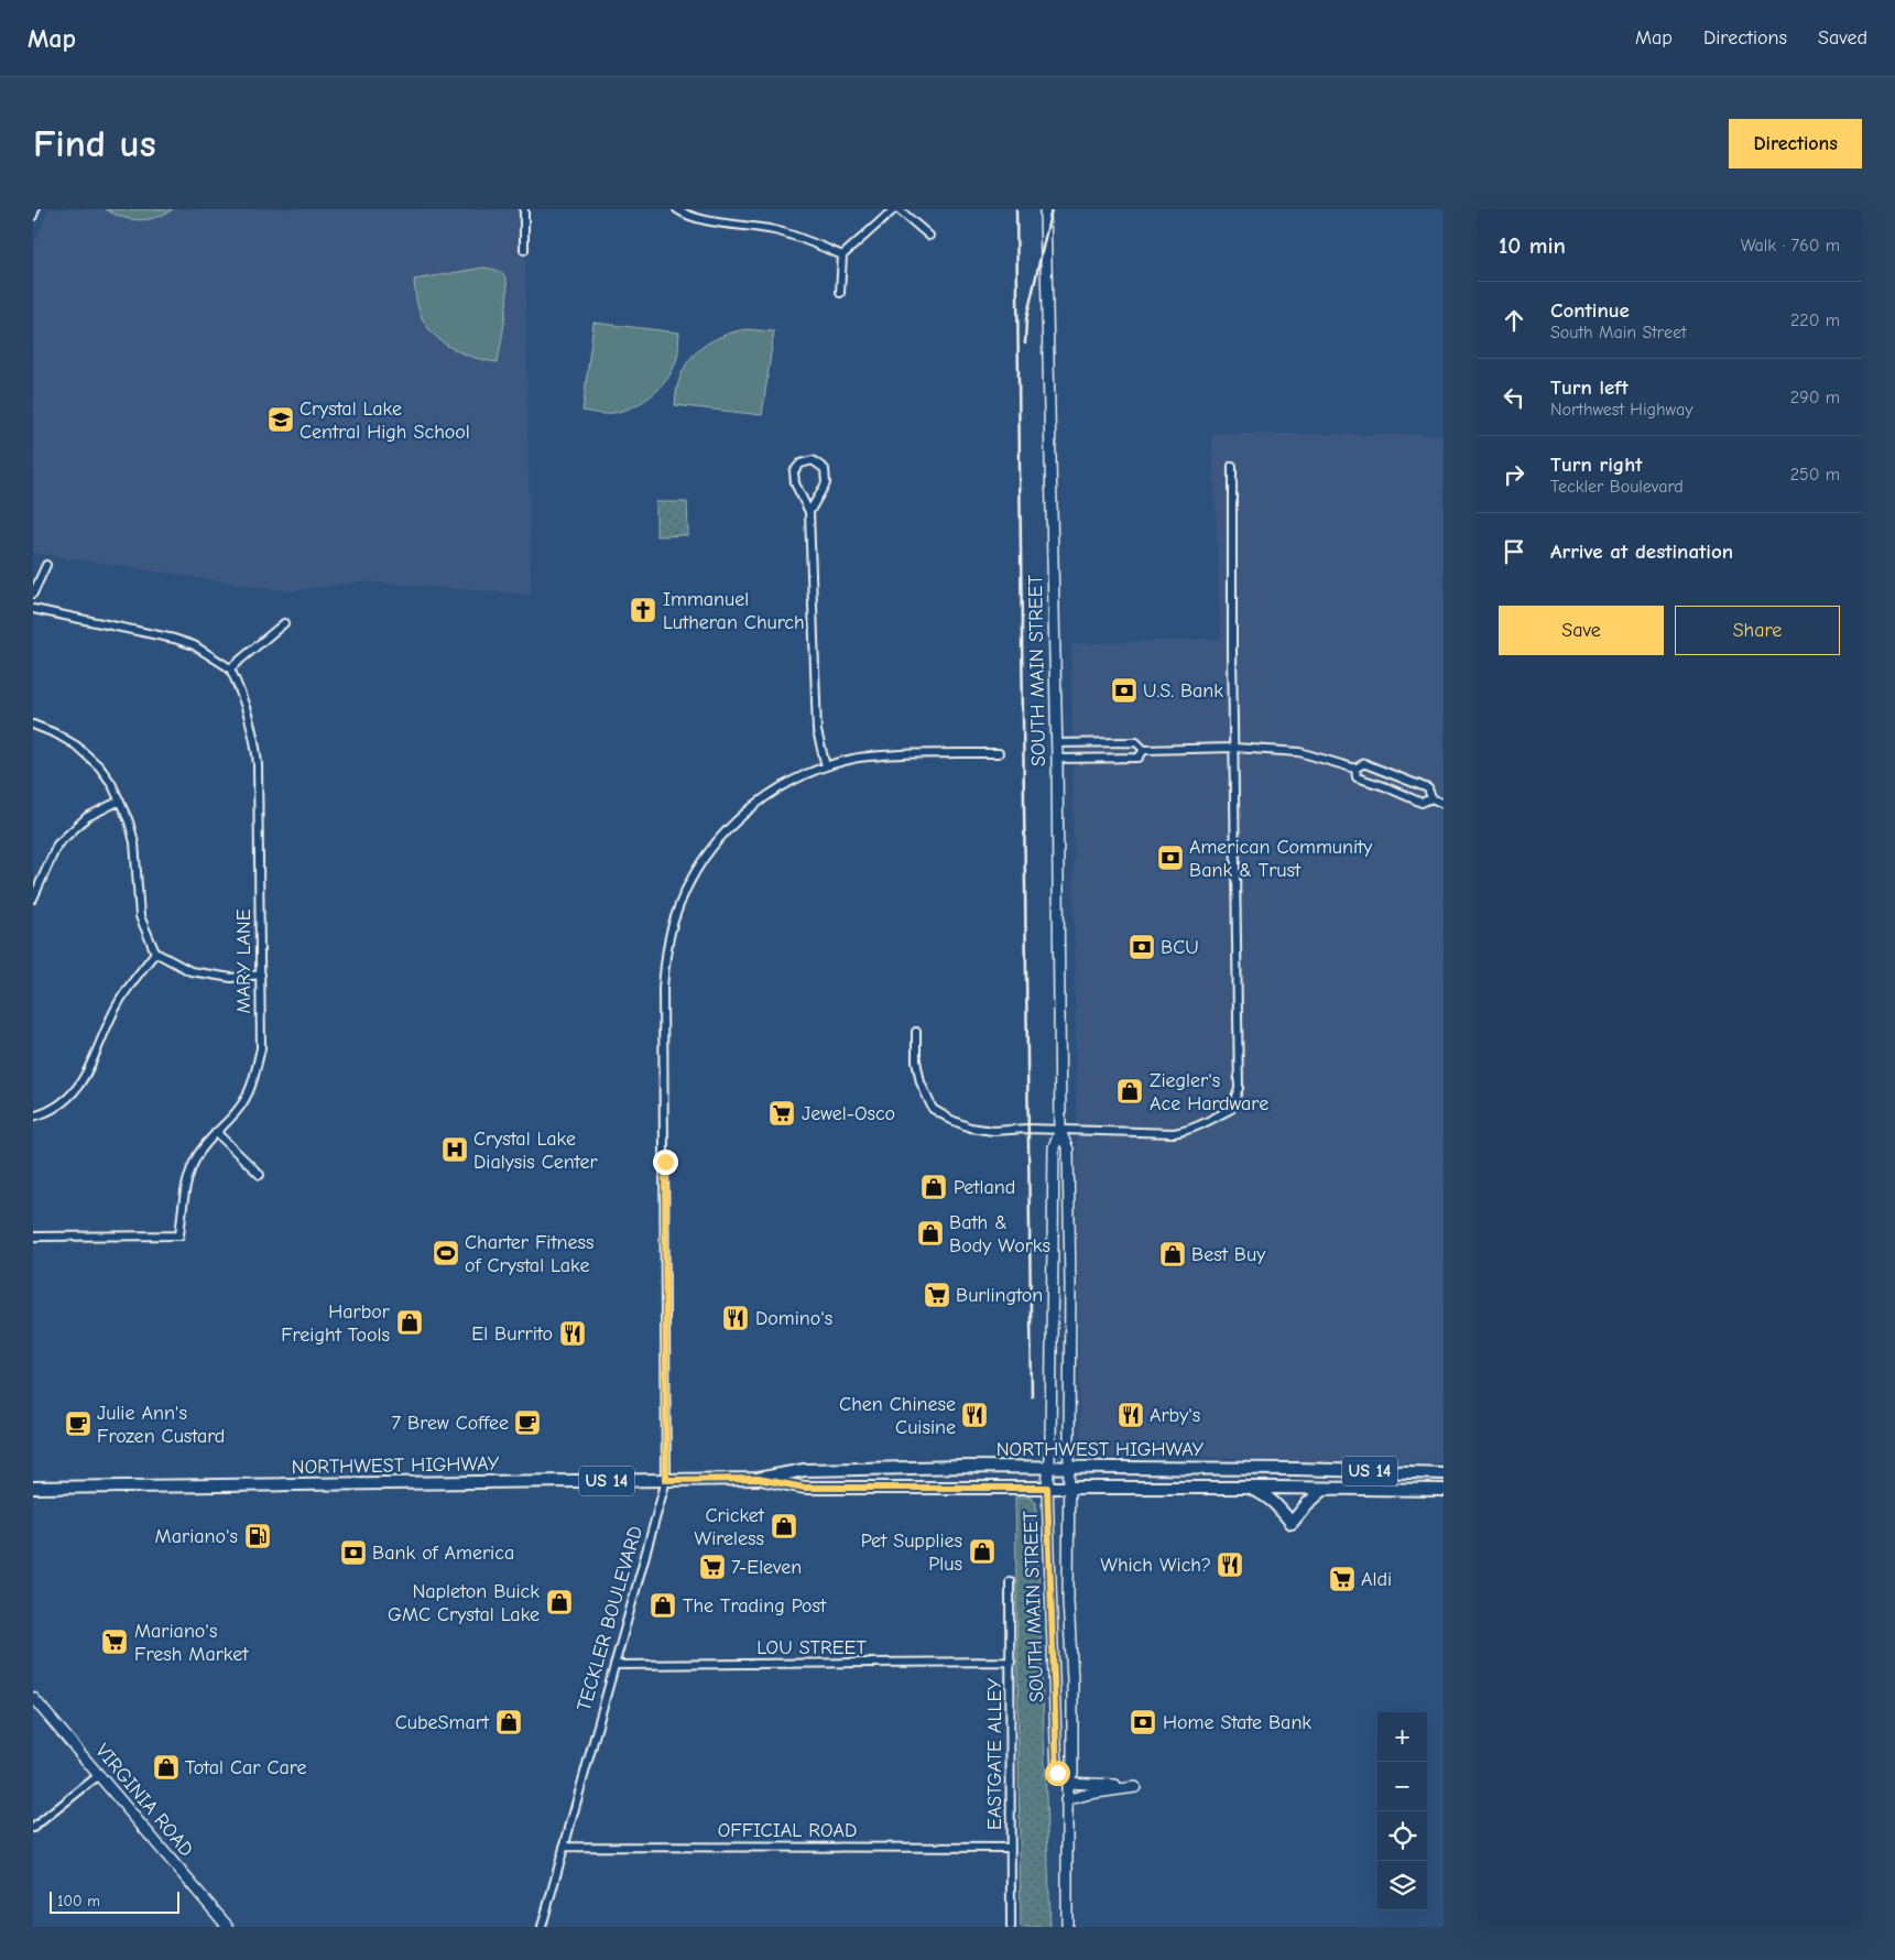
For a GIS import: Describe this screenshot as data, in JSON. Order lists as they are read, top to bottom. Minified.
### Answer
{"streets":{"main road":["NORTHWEST HIGHWAY","US 14"],"street":["SOUTH MAIN STREET","MARY LANE","TECKLER BOULEVARD","LOU STREET","EASTGATE ALLEY","VIRGINIA ROAD","OFFICIAL ROAD"]},"crossings":[["SOUTH MAIN STREET","NORTHWEST HIGHWAY"],["NORTHWEST HIGHWAY","TECKLER BOULEVARD"],["TECKLER BOULEVARD","LOU STREET"],["TECKLER BOULEVARD","OFFICIAL ROAD"],["LOU STREET","EASTGATE ALLEY"],["EASTGATE ALLEY","OFFICIAL ROAD"]],"places":{"school or university":["Crystal Lake Central High School"],"church":["Immanuel Lutheran Church"],"bank":["U.S. Bank","American Community Bank & Trust","BCU","Bank of America","Home State Bank"],"shop":["Ziegler's Ace Hardware","Petland","Bath & Body Works","Best Buy","Harbor Freight Tools","Cricket Wireless","Pet Supplies Plus","Napleton Buick GMC Crystal Lake","The Trading Post","CubeSmart","Total Car Care"],"supermarket":["Jewel-Osco","Burlington","7-Eleven","Aldi","Mariano's Fresh Market"],"hospital":["Crystal Lake Dialysis Center"],"sports":["Charter Fitness of Crystal Lake"],"restaurant":["Domino's","El Burrito","Chen Chinese Cuisine","Arby's","Which Wich?"],"cafe":["7 Brew Coffee","Julie Ann's Frozen Custard"],"fuel station":["Mariano's"]},"scale_bar":"100 m","page":{"header":"Map","nav":["Map","Directions","Saved"],"buttons":["Directions",["Save","Share"]],"title":"Find us","heading":["10 min","Walk · 760 m"],"list":[["Continue","South Main Street","220 m"],["Turn left","Northwest Highway","290 m"],["Turn right","Teckler Boulevard","250 m"],"Arrive at destination"],"map_buttons":["+","−"],"scale":"100 m"}}
